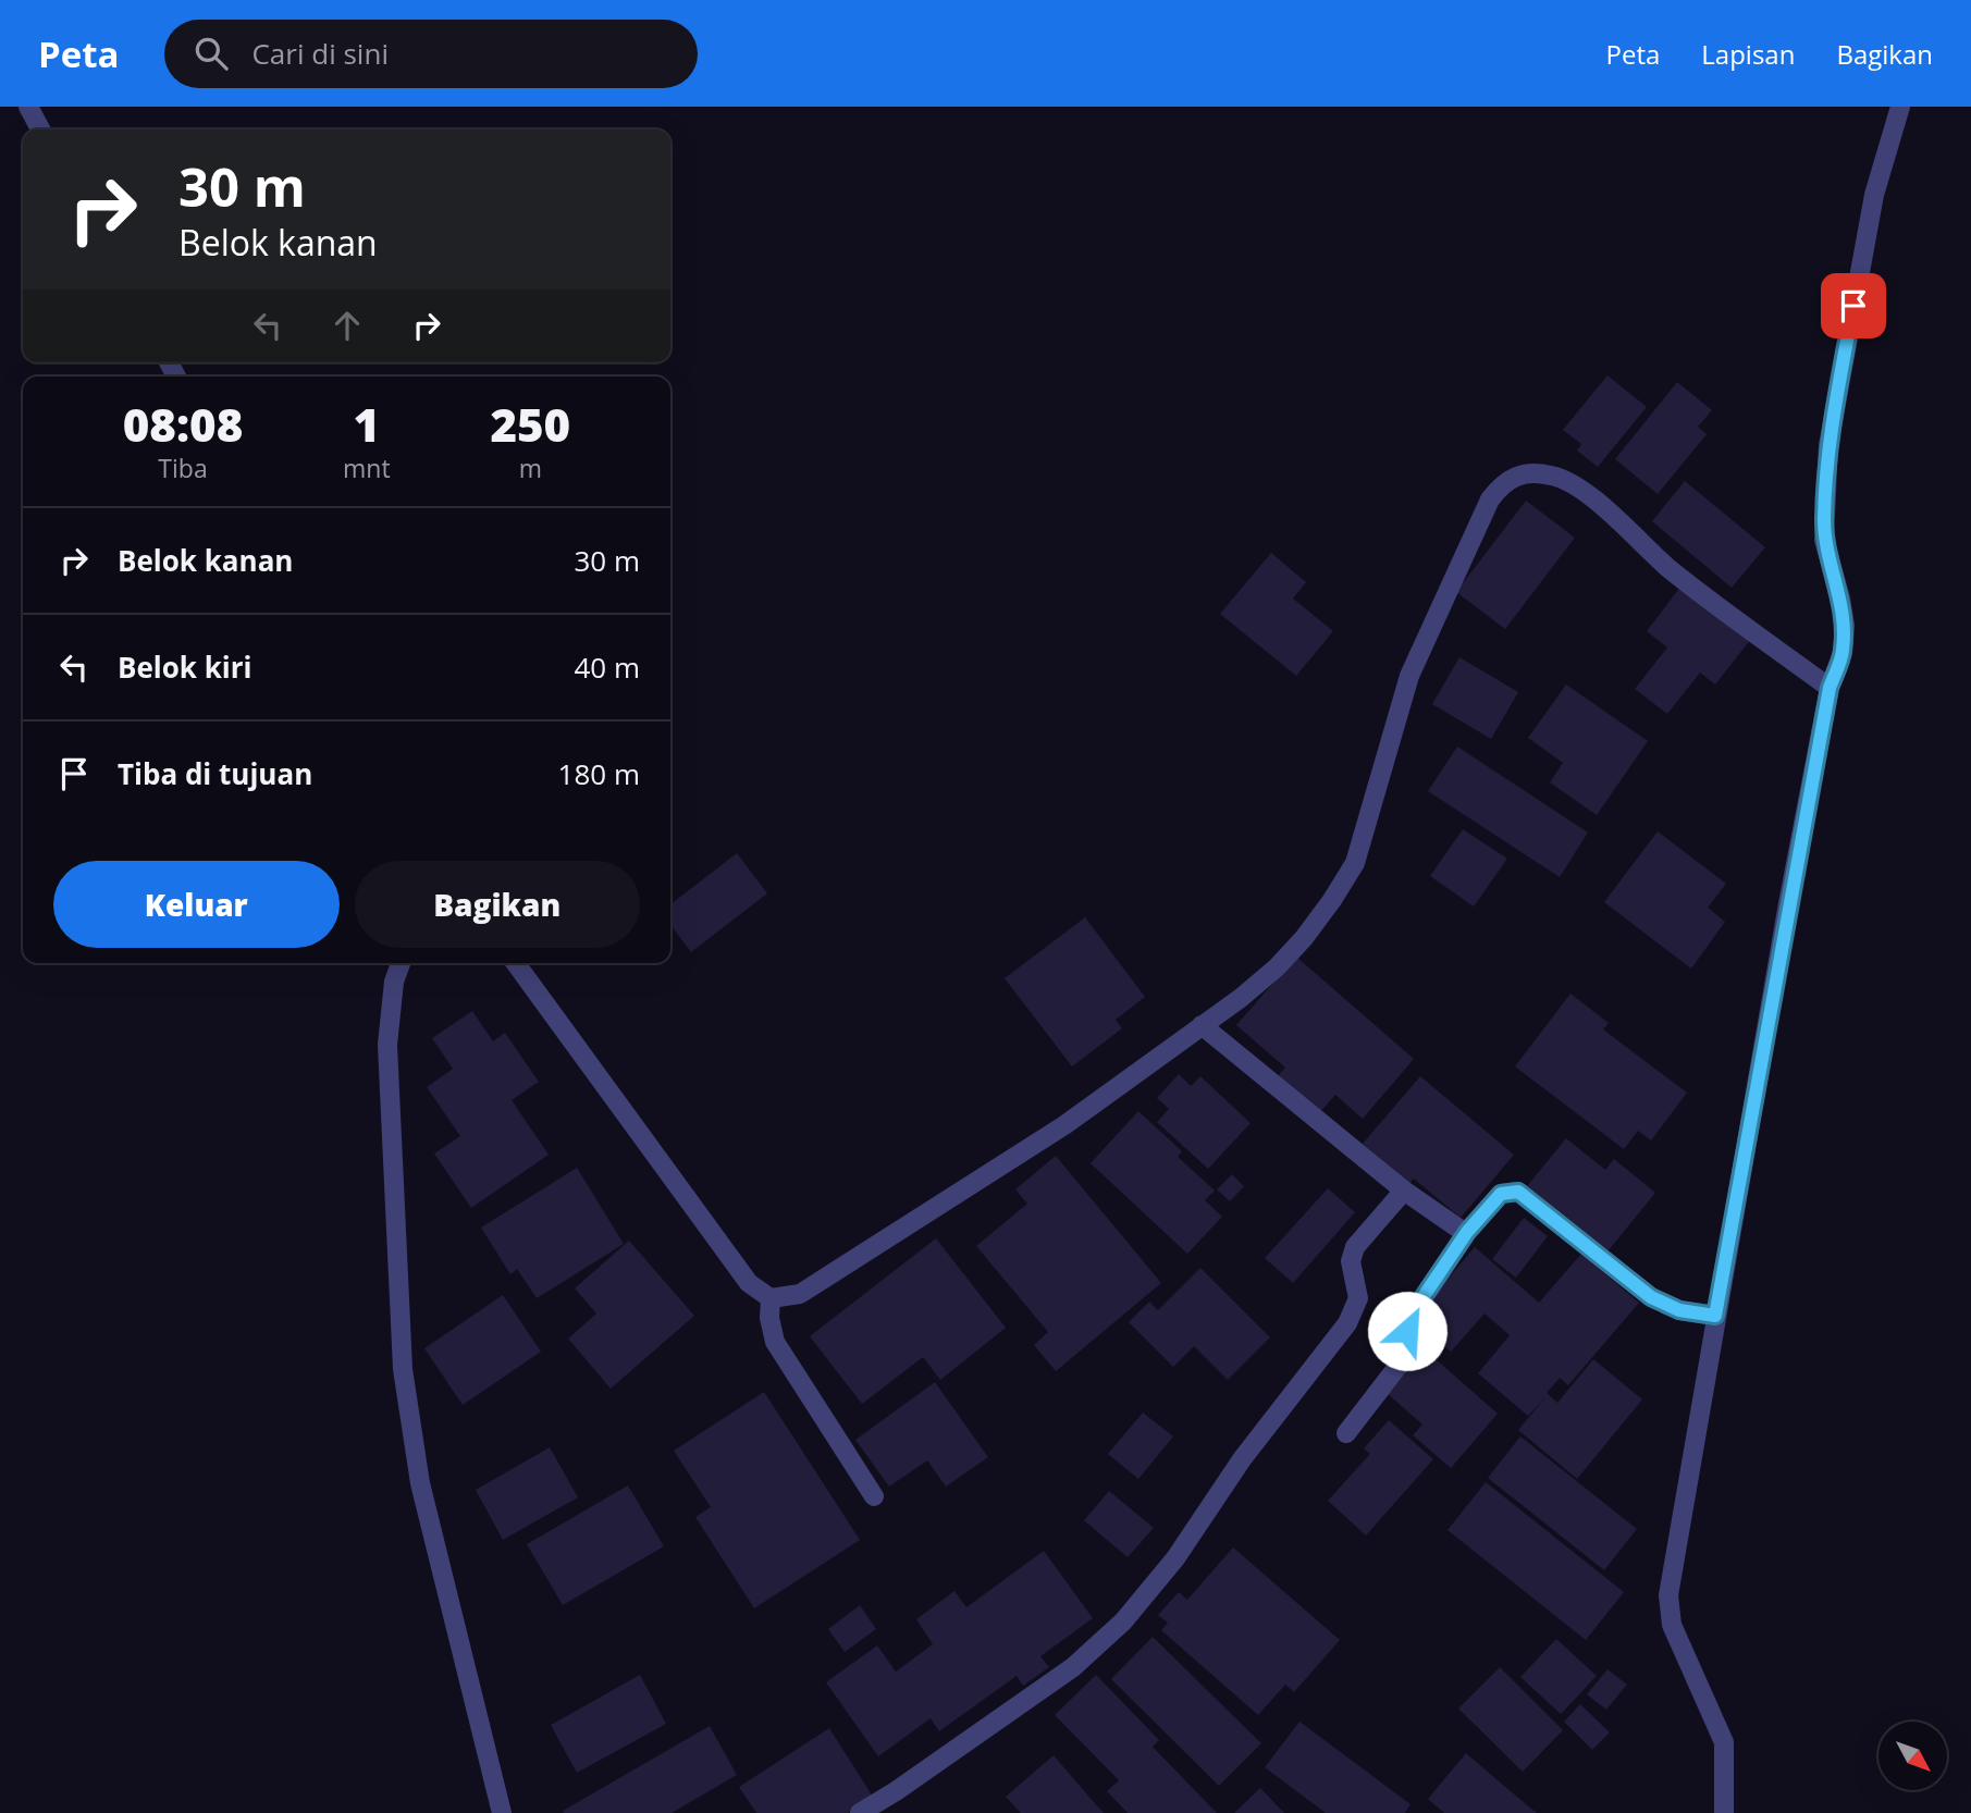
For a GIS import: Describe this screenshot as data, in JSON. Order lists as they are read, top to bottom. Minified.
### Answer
{"north":"bottom right","page":{"header":"Peta","search":"Cari di sini","nav":["Peta","Lapisan","Bagikan"],"turn":["30 m","Belok kanan"],"eta":["08:08","Tiba","1","mnt","250","m"],"list":[{"name":"Belok kanan","value":"30 m"},{"name":"Belok kiri","value":"40 m"},{"name":"Tiba di tujuan","value":"180 m"}],"buttons":["Keluar","Bagikan"]}}
